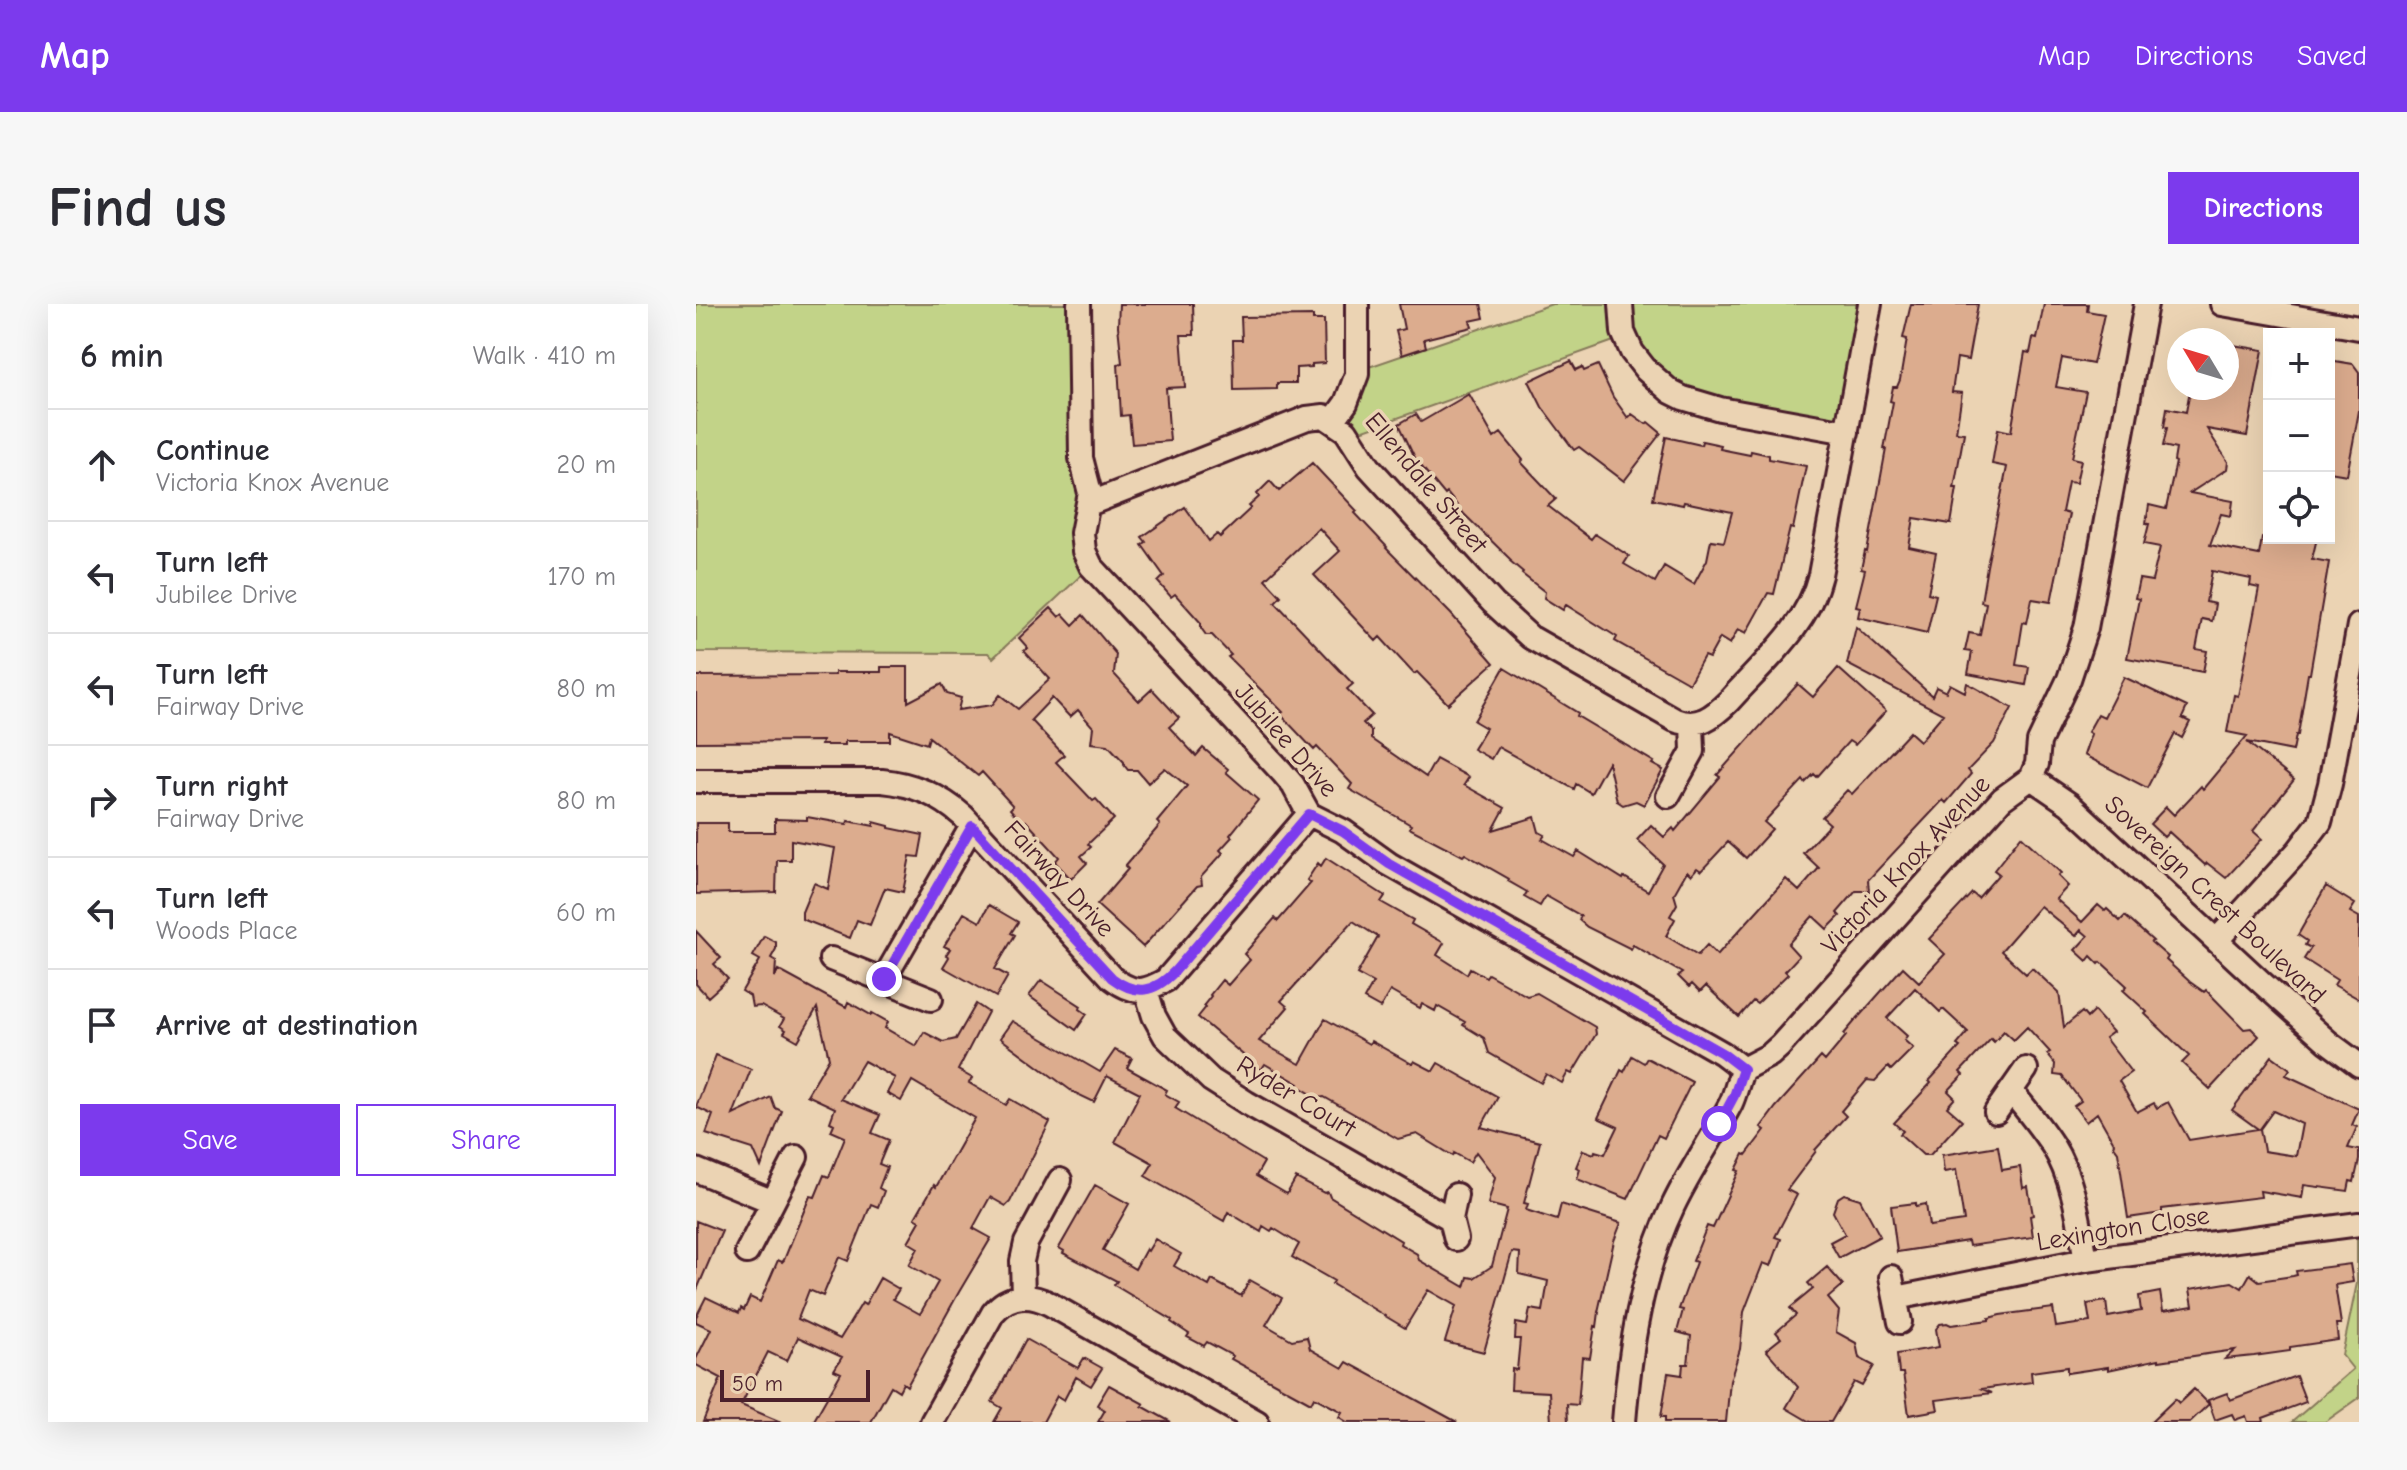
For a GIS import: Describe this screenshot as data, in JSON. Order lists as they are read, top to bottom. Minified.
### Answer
{"streets":{"street":["Ellendale Street","Jubilee Drive","Victoria Knox Avenue","Fairway Drive","Sovereign Crest Boulevard","Ryder Court","Lexington Close"]},"crossings":[["Ellendale Street","Jubilee Drive"],["Jubilee Drive","Victoria Knox Avenue"],["Victoria Knox Avenue","Sovereign Crest Boulevard"],["Fairway Drive","Ryder Court"]],"scale_bar":"50 m","north":"top left","page":{"header":"Map","nav":["Map","Directions","Saved"],"buttons":["Directions",["Save","Share"]],"title":"Find us","heading":["6 min","Walk · 410 m"],"map_buttons":["+","−"],"list":[["Continue","Victoria Knox Avenue","20 m"],["Turn left","Jubilee Drive","170 m"],["Turn left","Fairway Drive","80 m"],["Turn right","Fairway Drive","80 m"],["Turn left","Woods Place","60 m"],"Arrive at destination"],"scale":"50 m"}}
